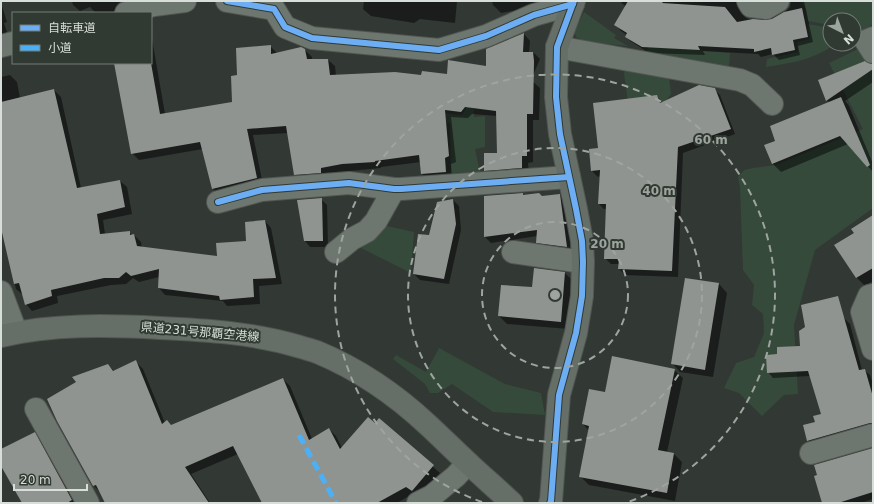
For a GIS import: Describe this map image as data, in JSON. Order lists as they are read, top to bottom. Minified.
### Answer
{"streets":{"main road":["県道231号那覇空港線"]},"legend":["自転車道","小道"],"scale_bar":"20 m","north":"bottom right","rings":["60 m","40 m","20 m"]}
